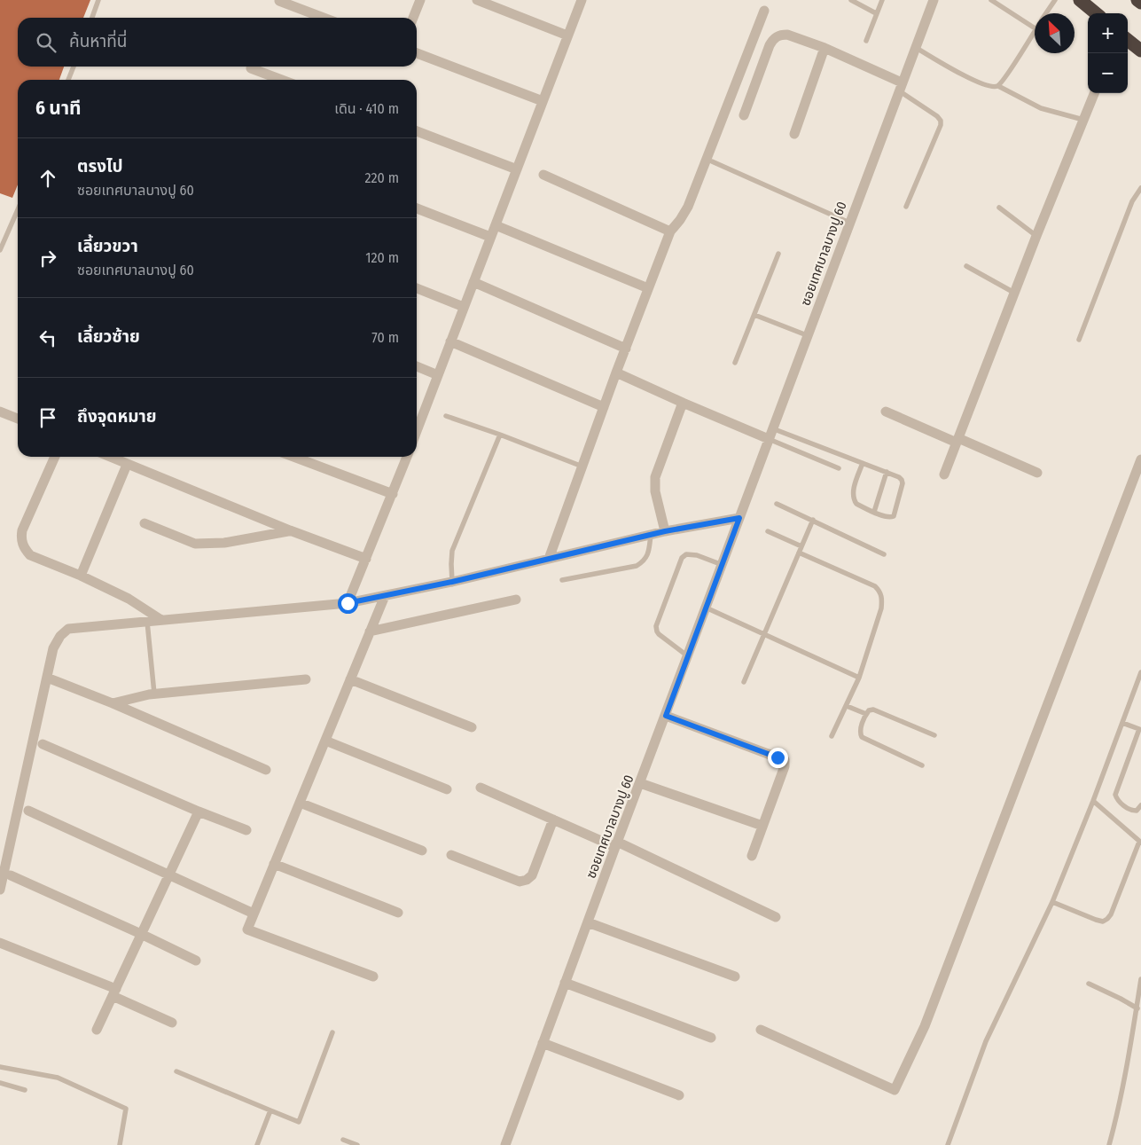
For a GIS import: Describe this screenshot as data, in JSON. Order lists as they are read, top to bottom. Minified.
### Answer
{"streets":{"street":["ซอยเทศบาลบางปู 60"]},"north":"top left","page":{"map_buttons":["+","−"],"search":"ค้นหาที่นี่","heading":["6 นาที","เดิน · 410 m"],"list":[["ตรงไป","ซอยเทศบาลบางปู 60","220 m"],["เลี้ยวขวา","ซอยเทศบาลบางปู 60","120 m"],["เลี้ยวซ้าย","70 m"],"ถึงจุดหมาย"]}}
